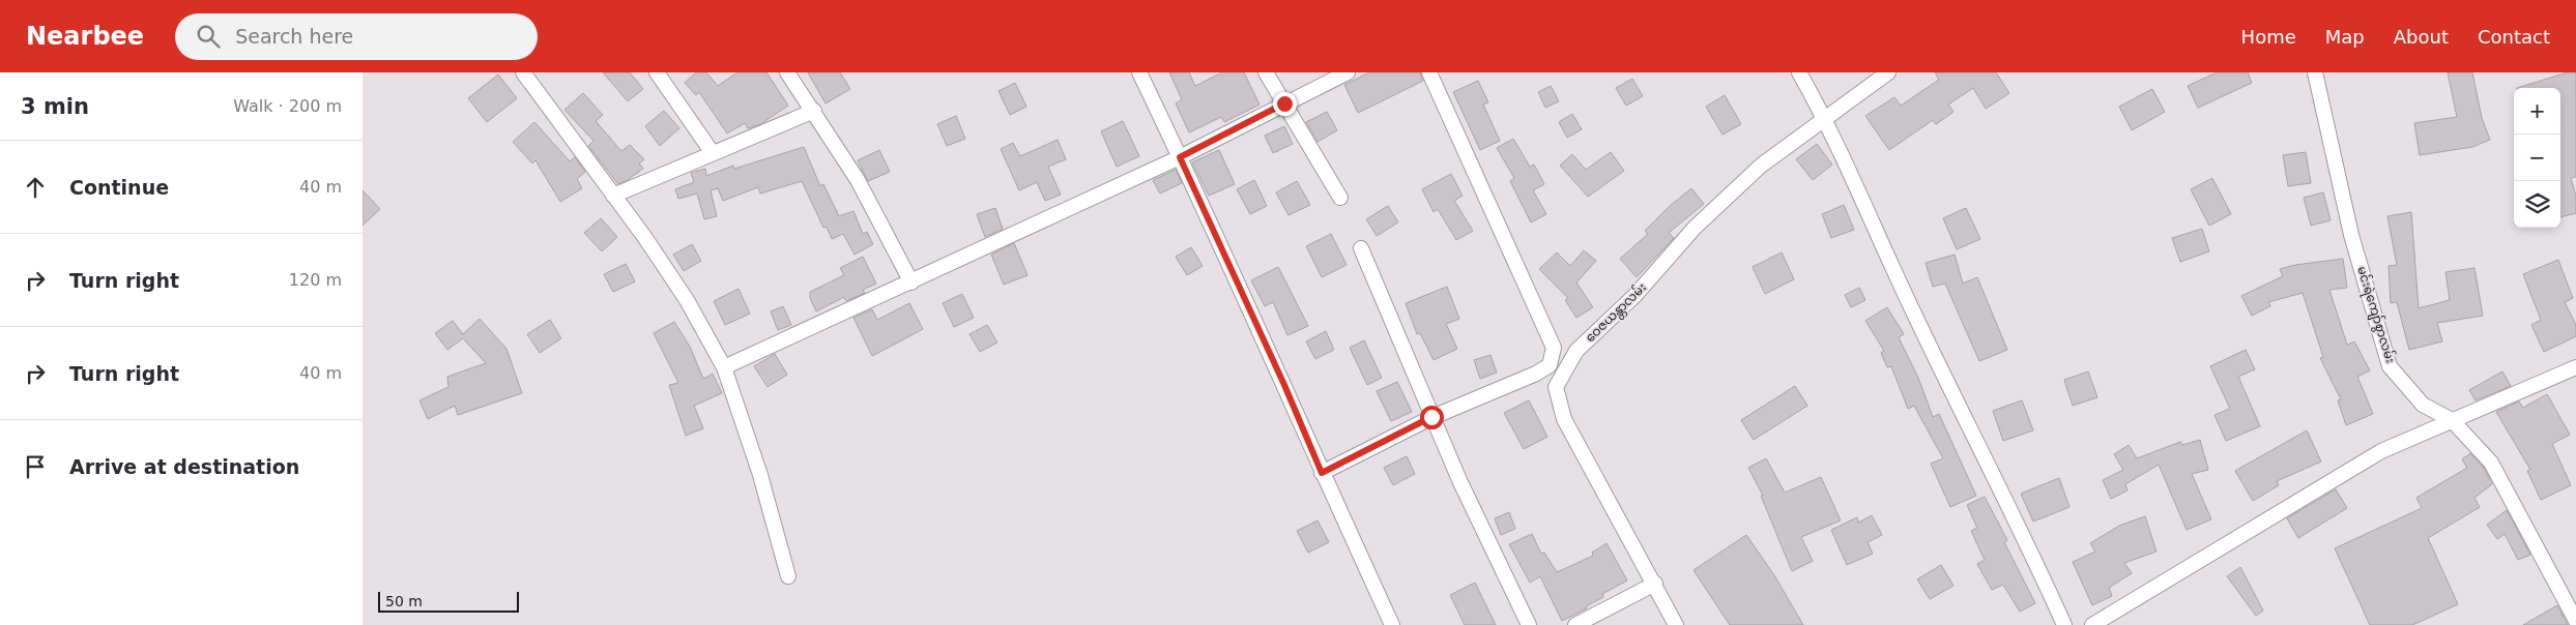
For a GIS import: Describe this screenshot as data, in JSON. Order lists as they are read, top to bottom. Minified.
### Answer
{"streets":{"street":["ဝေဇယန္တာလမ်း","မင်းရဲကျော်စွာလမ်း"]},"scale_bar":"50 m","page":{"header":"Nearbee","search":"Search here","nav":["Home","Map","About","Contact"],"heading":["3 min","Walk · 200 m"],"map_buttons":["+","−"],"list":[["Continue","40 m"],["Turn right","120 m"],["Turn right","40 m"],"Arrive at destination"],"scale":"50 m"}}
